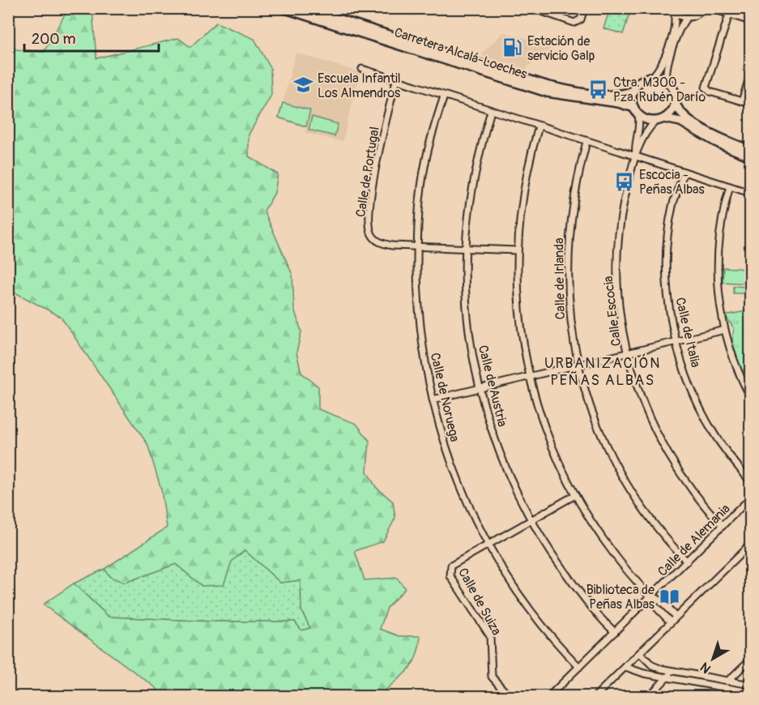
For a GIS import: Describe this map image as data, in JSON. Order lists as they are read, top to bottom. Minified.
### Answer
{"streets":{"main road":["Carretera Alcalá-Loeches"],"street":["Calle de Portugal","Calle de Irlanda","Calle Escocia","Calle de Italia","Calle de Austria","Calle de Noruega","Calle de Alemania","Calle de Suiza"]},"crossings":[["Carretera Alcalá-Loeches","Calle Escocia"],["Calle de Portugal","Calle de Austria"],["Calle de Portugal","Calle de Noruega"],["Calle de Irlanda","Calle de Alemania"],["Calle Escocia","Calle de Alemania"],["Calle de Austria","Calle de Suiza"],["Calle de Noruega","Calle de Suiza"]],"districts":["URBANIZACIÓN PEÑAS ALBAS"],"places":{"fuel station":["Estación de servicio Galp"],"school or university":["Escuela Infantil Los Almendros"],"bus stop":["Ctra. M300 - Pza. Rubén Darío","Escocia - Peñas Albas"],"library":["Biblioteca de Peñas Albas"]},"scale_bar":"200 m","north":"bottom left"}
